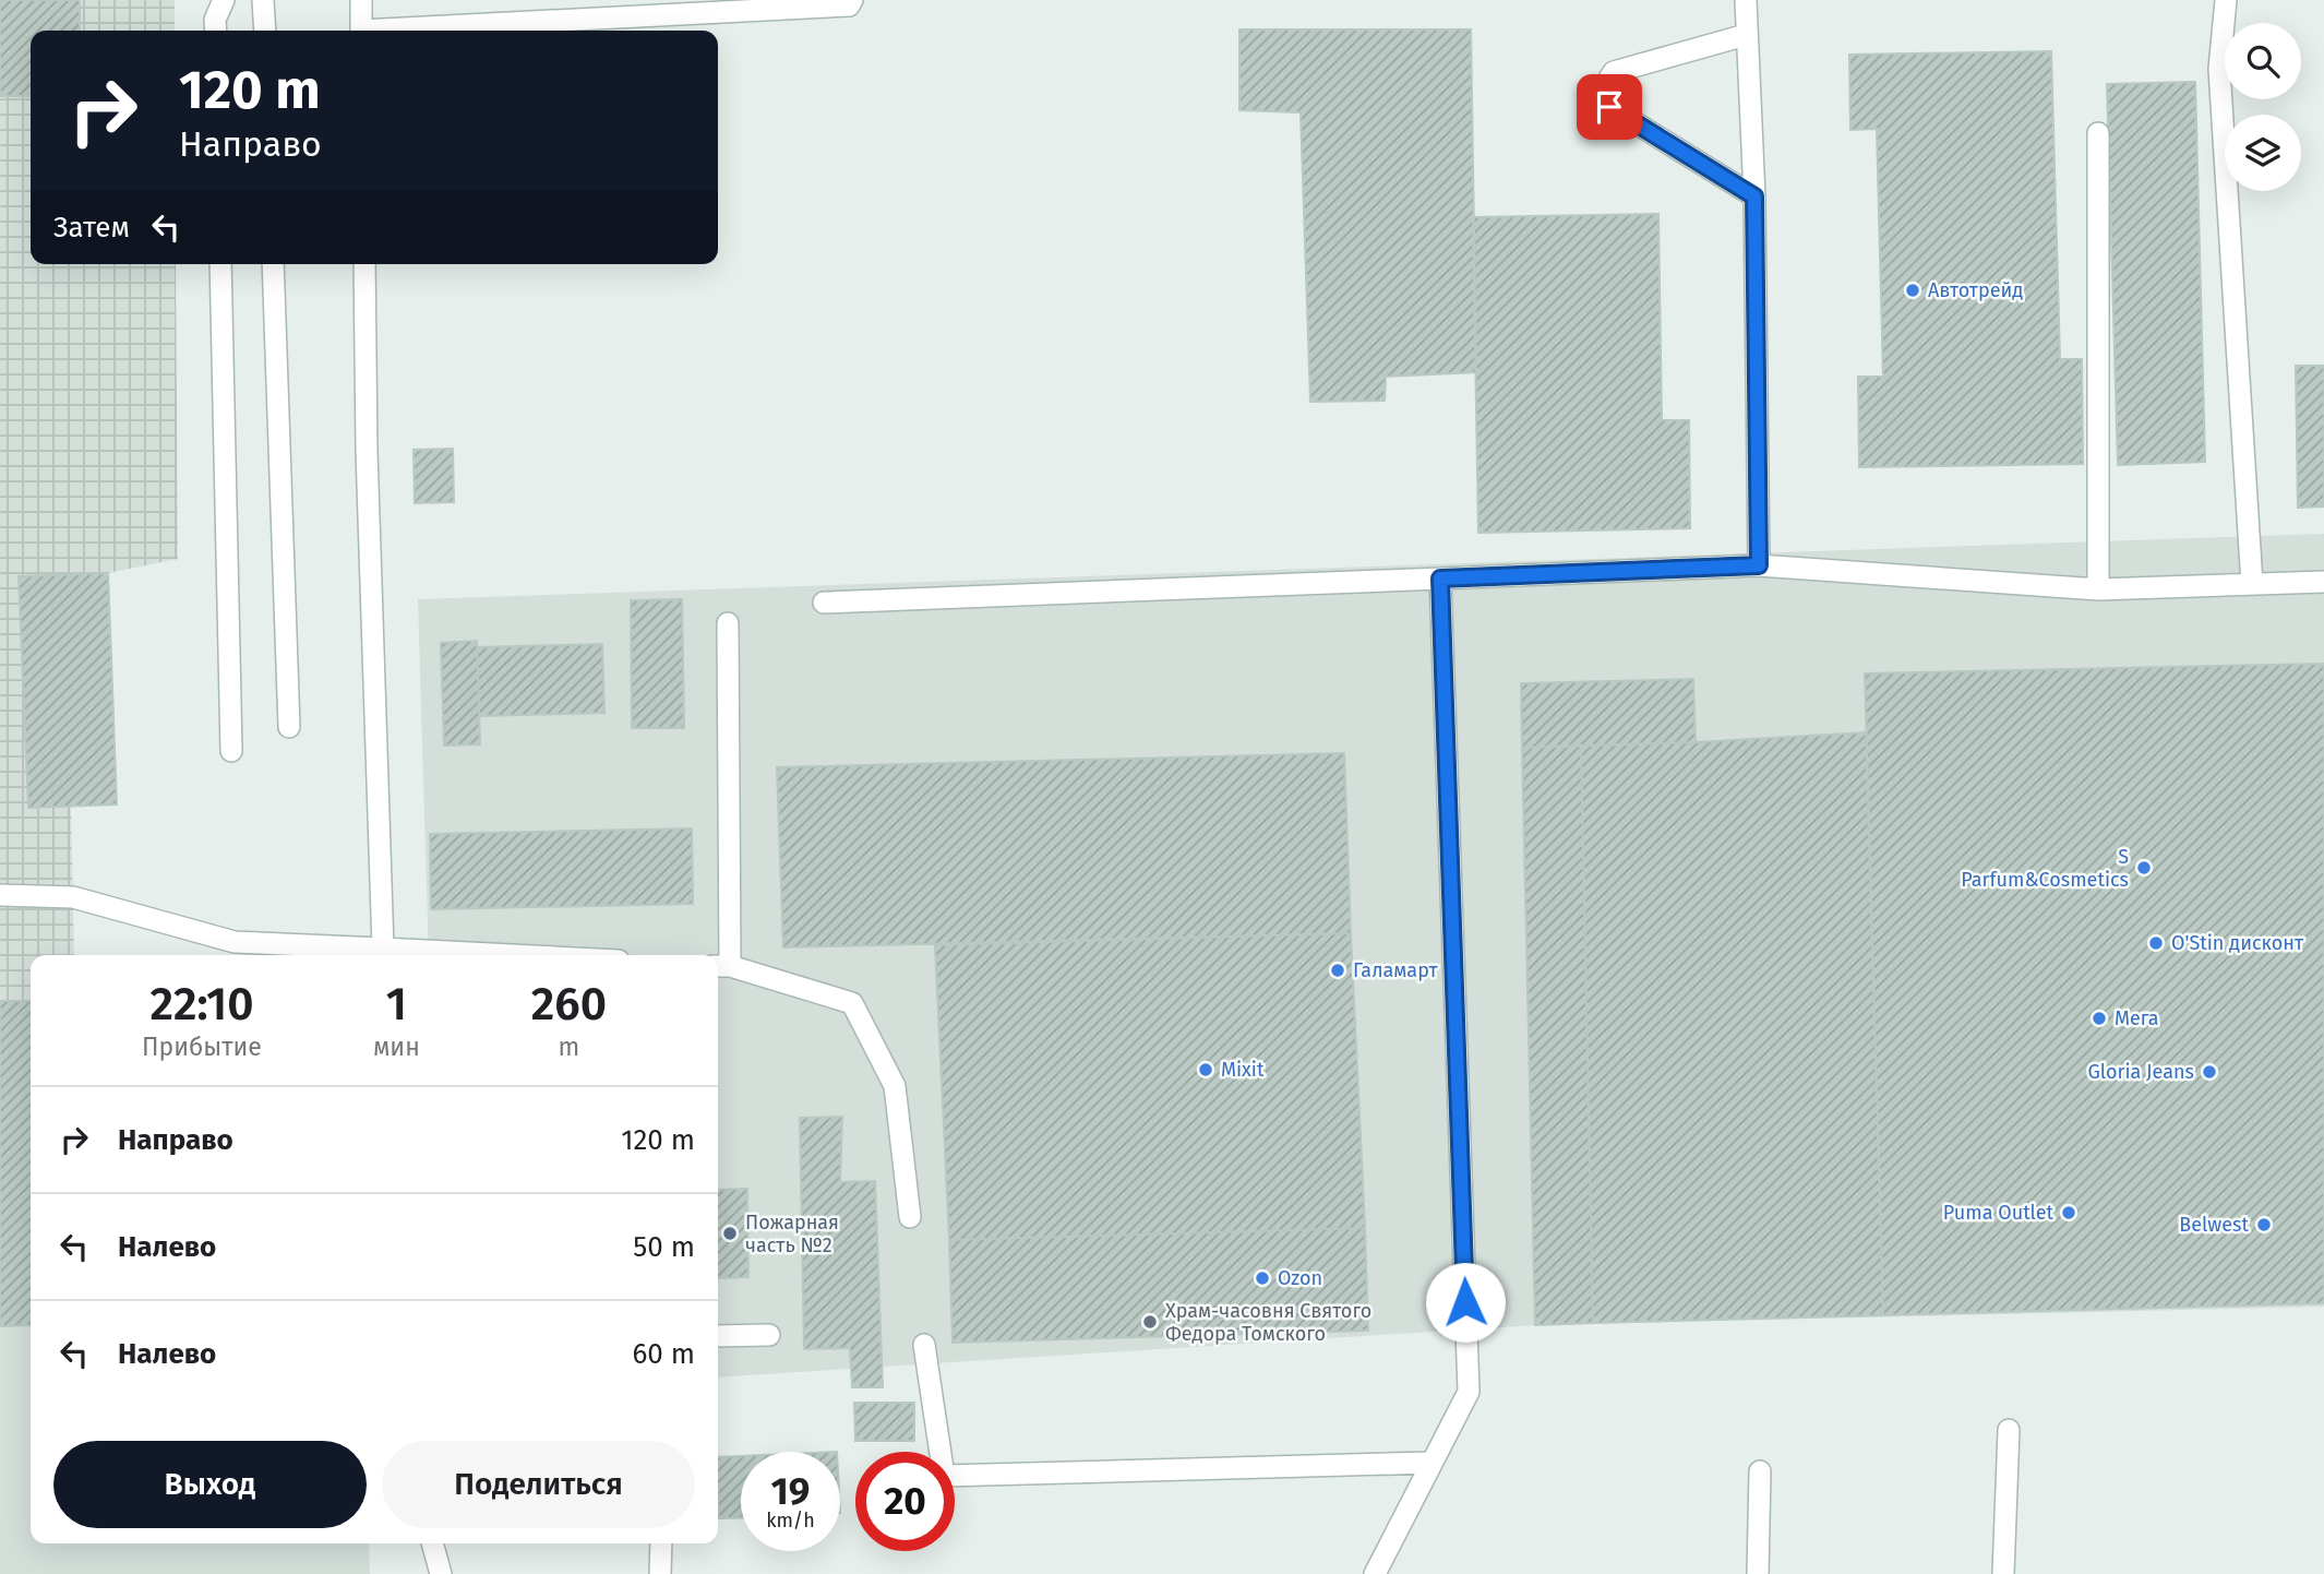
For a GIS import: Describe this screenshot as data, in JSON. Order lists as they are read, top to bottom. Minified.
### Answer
{"places":["Автотрейд","S Parfum&Cosmetics","O'Stin дисконт","Галамарт","Мега","Mixit","Gloria Jeans","Puma Outlet","Belwest","Пожарная часть №2","Ozon","Храм-часовня Святого Федора Томского"],"page":{"turn":["120 m","Направо"],"then":"Затем","eta":["22:10","Прибытие","1","мин","260","m"],"list":[{"name":"Направо","value":"120 m"},{"name":"Налево","value":"50 m"},{"name":"Налево","value":"60 m"}],"buttons":["Выход","Поделиться"],"speed":"19 km/h","limit":"20"}}
